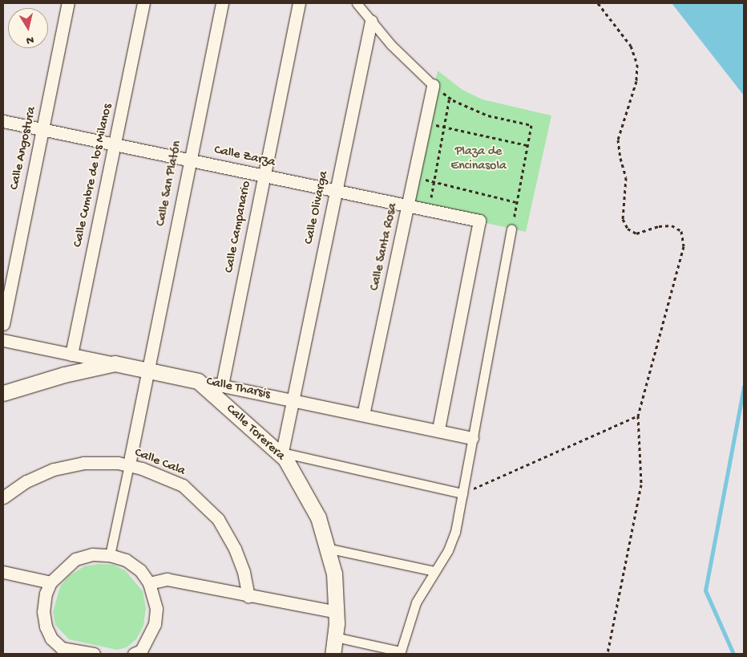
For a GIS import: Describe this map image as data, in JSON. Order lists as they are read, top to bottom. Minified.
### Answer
{"streets":{"street":["Calle Angostura","Calle Zarza","Calle Cumbre de los Milanos","Calle San Platón","Calle Olivarga","Calle Campanario","Calle Santa Rosa","Calle Tharsis","Calle Torerera","Calle Cala"]},"crossings":[["Calle Angostura","Calle Zarza"],["Calle Zarza","Calle Cumbre de los Milanos"],["Calle Zarza","Calle San Platón"],["Calle Zarza","Calle Olivarga"],["Calle Zarza","Calle Campanario"],["Calle Zarza","Calle Santa Rosa"],["Calle Zarza","Calle Tharsis"],["Calle Cumbre de los Milanos","Calle Tharsis"],["Calle San Platón","Calle Tharsis"],["Calle San Platón","Calle Cala"],["Calle Olivarga","Calle Tharsis"],["Calle Olivarga","Calle Torerera"],["Calle Campanario","Calle Tharsis"],["Calle Santa Rosa","Calle Tharsis"],["Calle Tharsis","Calle Torerera"]],"parks":["Plaza de Encinasola"],"north":"bottom"}
